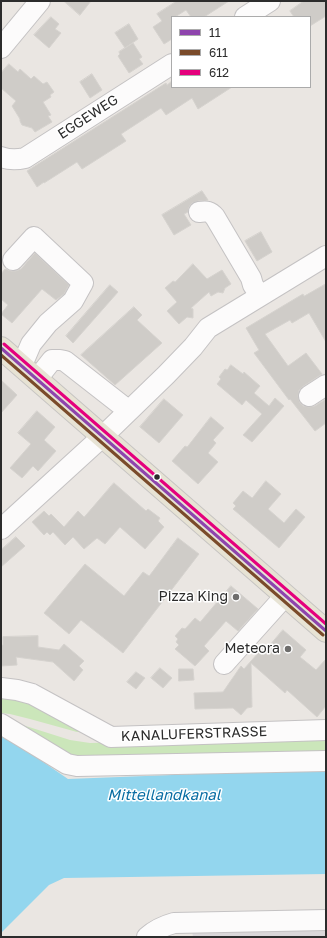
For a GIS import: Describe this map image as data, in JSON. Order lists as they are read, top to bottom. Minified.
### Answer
{"streets":{"street":["EGGEWEG","KANALUFERSTRASSE"]},"water":["Mittellandkanal"],"places":["Pizza King","Meteora"],"lines":["transit line 612","transit line 11","transit line 611"],"legend":["11","611","612"]}
